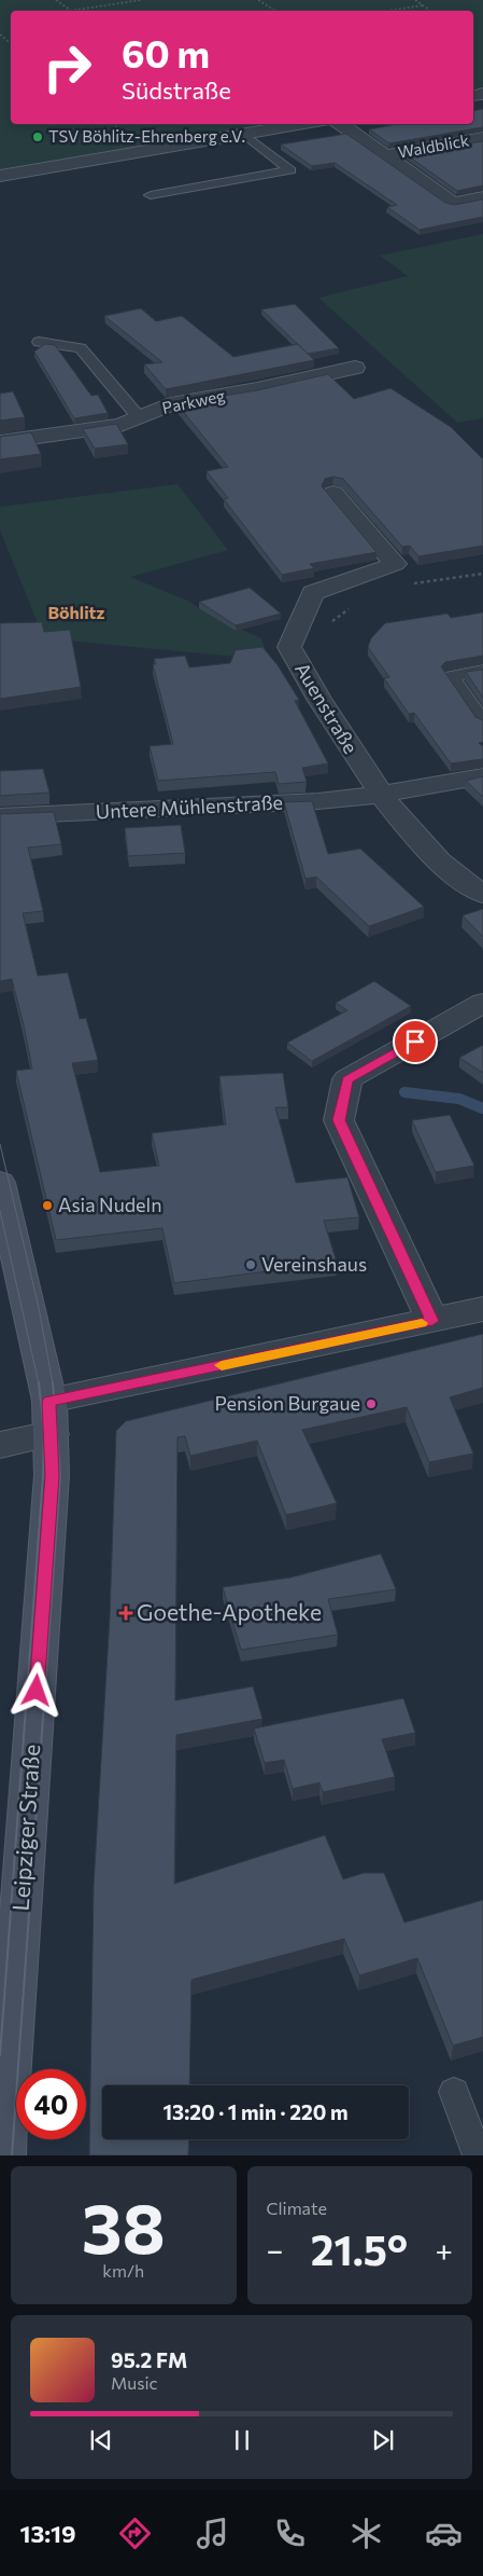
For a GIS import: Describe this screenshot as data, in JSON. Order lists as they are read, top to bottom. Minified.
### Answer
{"streets":{"street":["Waldblick","Parkweg","Auenstraße","Untere Mühlenstraße","Leipziger Straße"]},"crossings":[["Auenstraße","Untere Mühlenstraße"]],"districts":["Böhlitz"],"places":{"other":["TSV Böhlitz-Ehrenberg e.V.","Asia Nudeln","Vereinshaus","Pension Burgaue"],"health":["Goethe-Apotheke"]},"page":{"turn":["60 m","Südstraße"],"limit":"40","trip":"13:20 · 1 min · 220 m","tile":[["38","km/h"],"Climate"],"heat":["−","21.5°","+"],"song":["95.2 FM","Music"],"tabs":"13:19"}}
